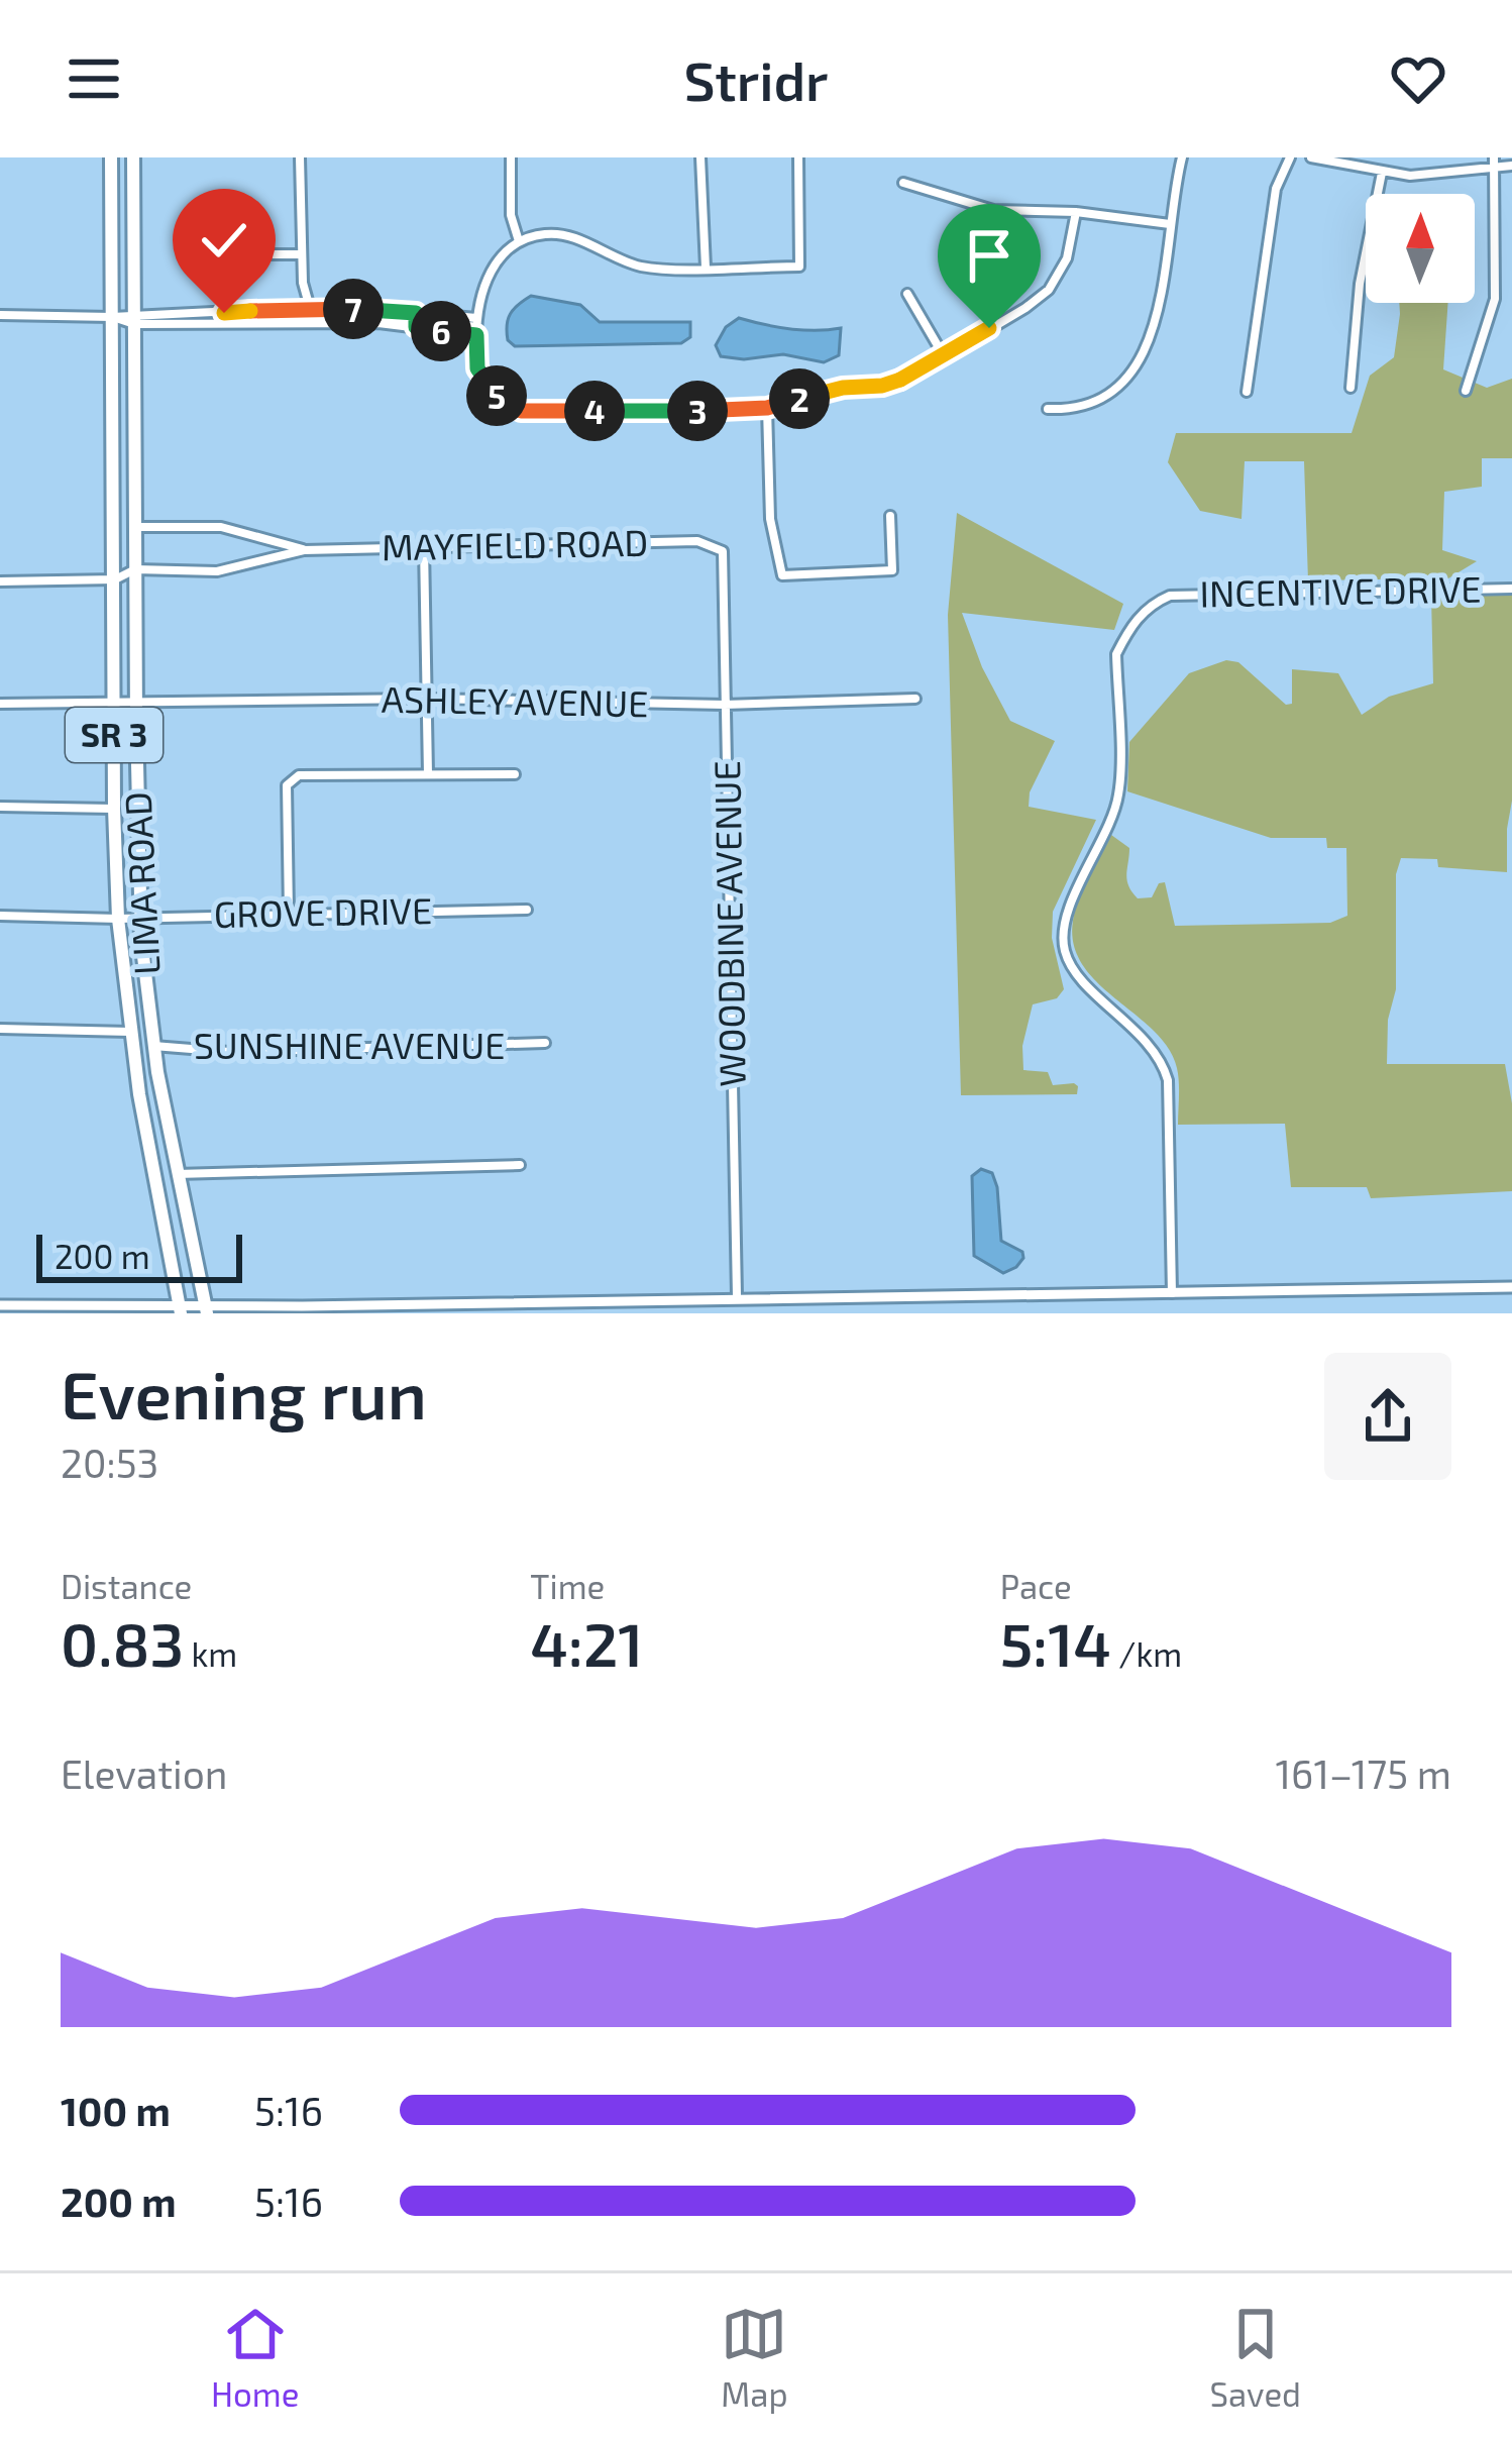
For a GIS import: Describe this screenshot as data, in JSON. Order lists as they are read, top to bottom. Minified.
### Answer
{"streets":{"highway":["SR 3","LIMA ROAD"],"street":["MAYFIELD ROAD","INCENTIVE DRIVE","ASHLEY AVENUE","GROVE DRIVE","WOODBINE AVENUE","SUNSHINE AVENUE"]},"crossings":[["MAYFIELD ROAD","WOODBINE AVENUE"],["ASHLEY AVENUE","LIMA ROAD"],["ASHLEY AVENUE","WOODBINE AVENUE"],["LIMA ROAD","GROVE DRIVE"],["LIMA ROAD","SUNSHINE AVENUE"]],"scale_bar":"200 m","north":"top","page":{"header":"Stridr","pins":["7","6","5","2","3","4"],"scale":"200 m","heading":["Evening run","20:53"],"stats":[["Distance","0.83 km"],["Time","4:21"],["Pace","5:14 /km"]],"chart":["Elevation","161–175 m"],"list":[{"name":"100 m","note":"5:16"},{"name":"200 m","note":"5:16"}],"tabs":["Home","Map","Saved"]}}
